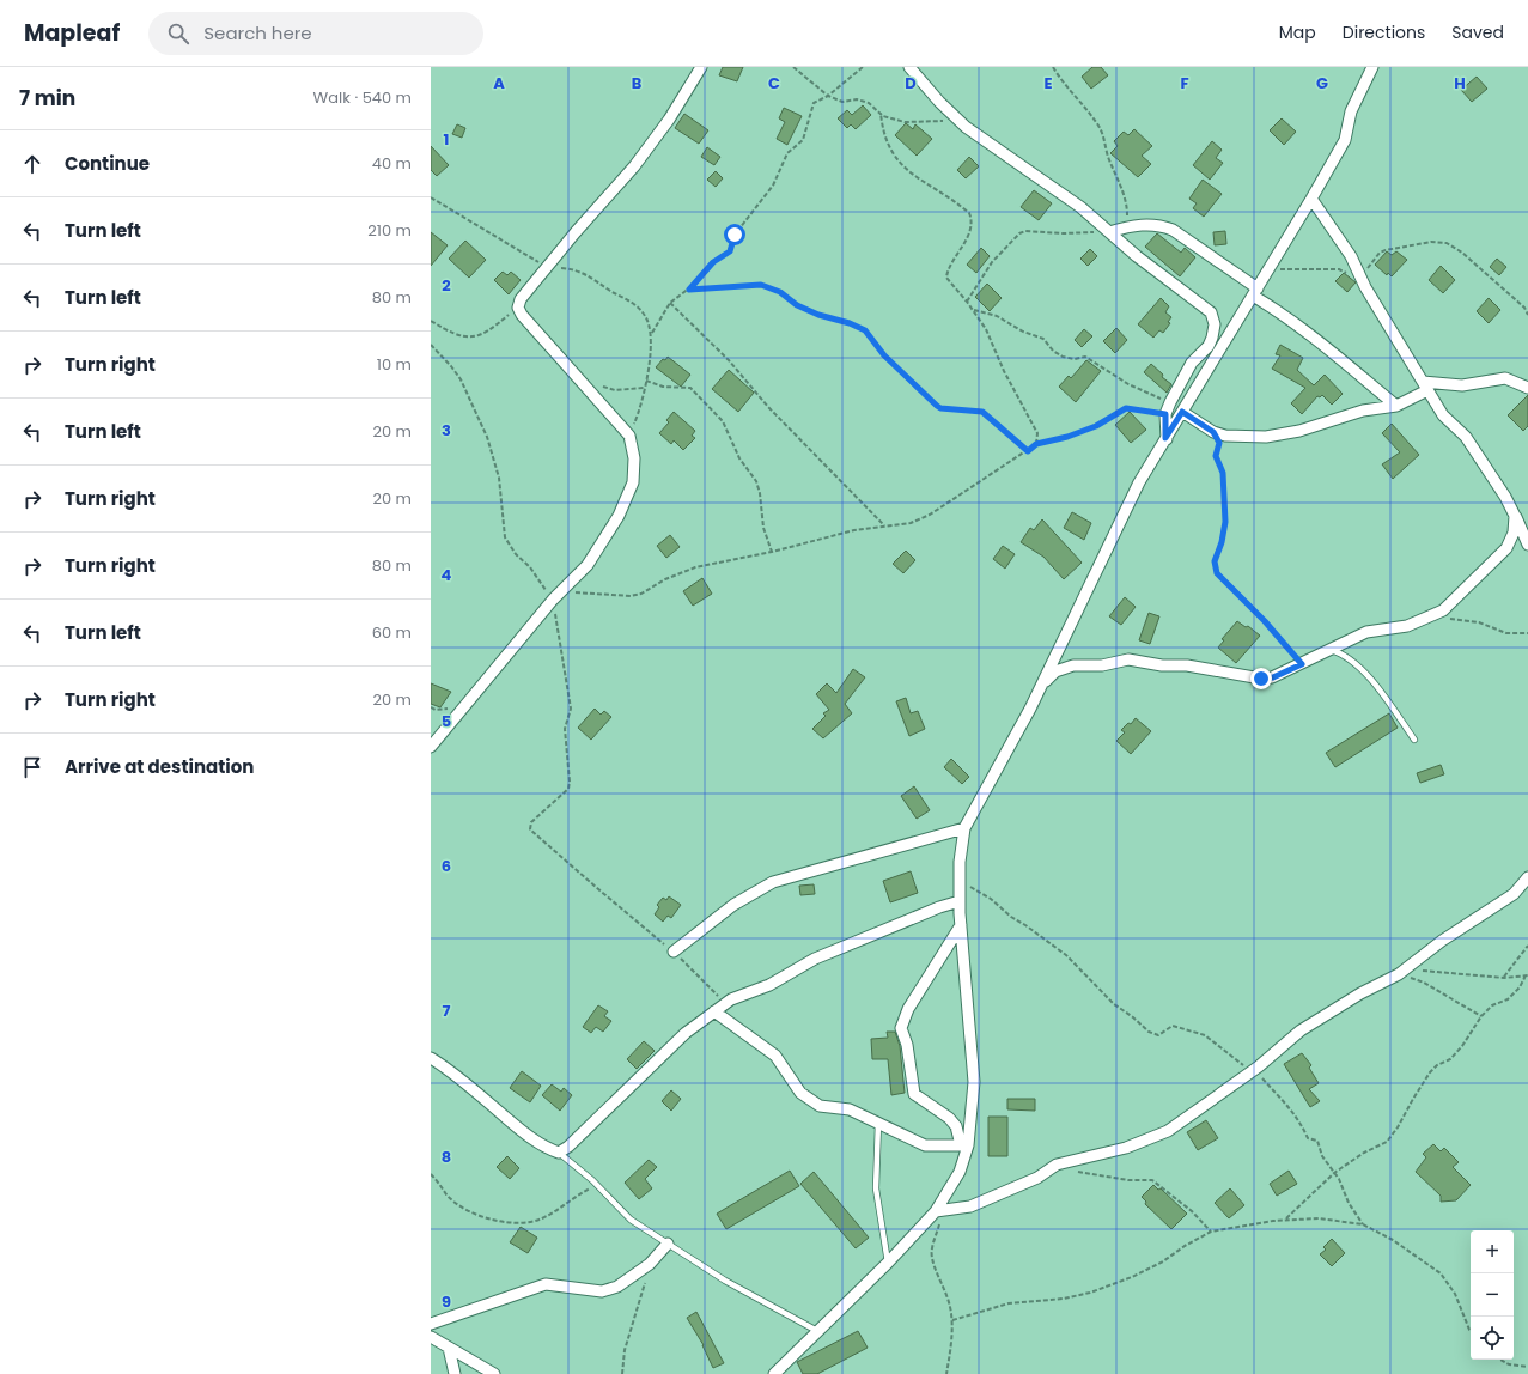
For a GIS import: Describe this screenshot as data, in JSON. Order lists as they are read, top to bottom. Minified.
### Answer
{"page":{"header":"Mapleaf","search":"Search here","nav":["Map","Directions","Saved"],"heading":["7 min","Walk · 540 m"],"list":[["Continue","40 m"],["Turn left","210 m"],["Turn left","80 m"],["Turn right","10 m"],["Turn left","20 m"],["Turn right","20 m"],["Turn right","80 m"],["Turn left","60 m"],["Turn right","20 m"],"Arrive at destination"],"map_buttons":["+","−"]},"grid":{"columns":["A","B","C","D","E","F","G","H"],"rows":["1","2","3","4","5","6","7","8","9"]}}
